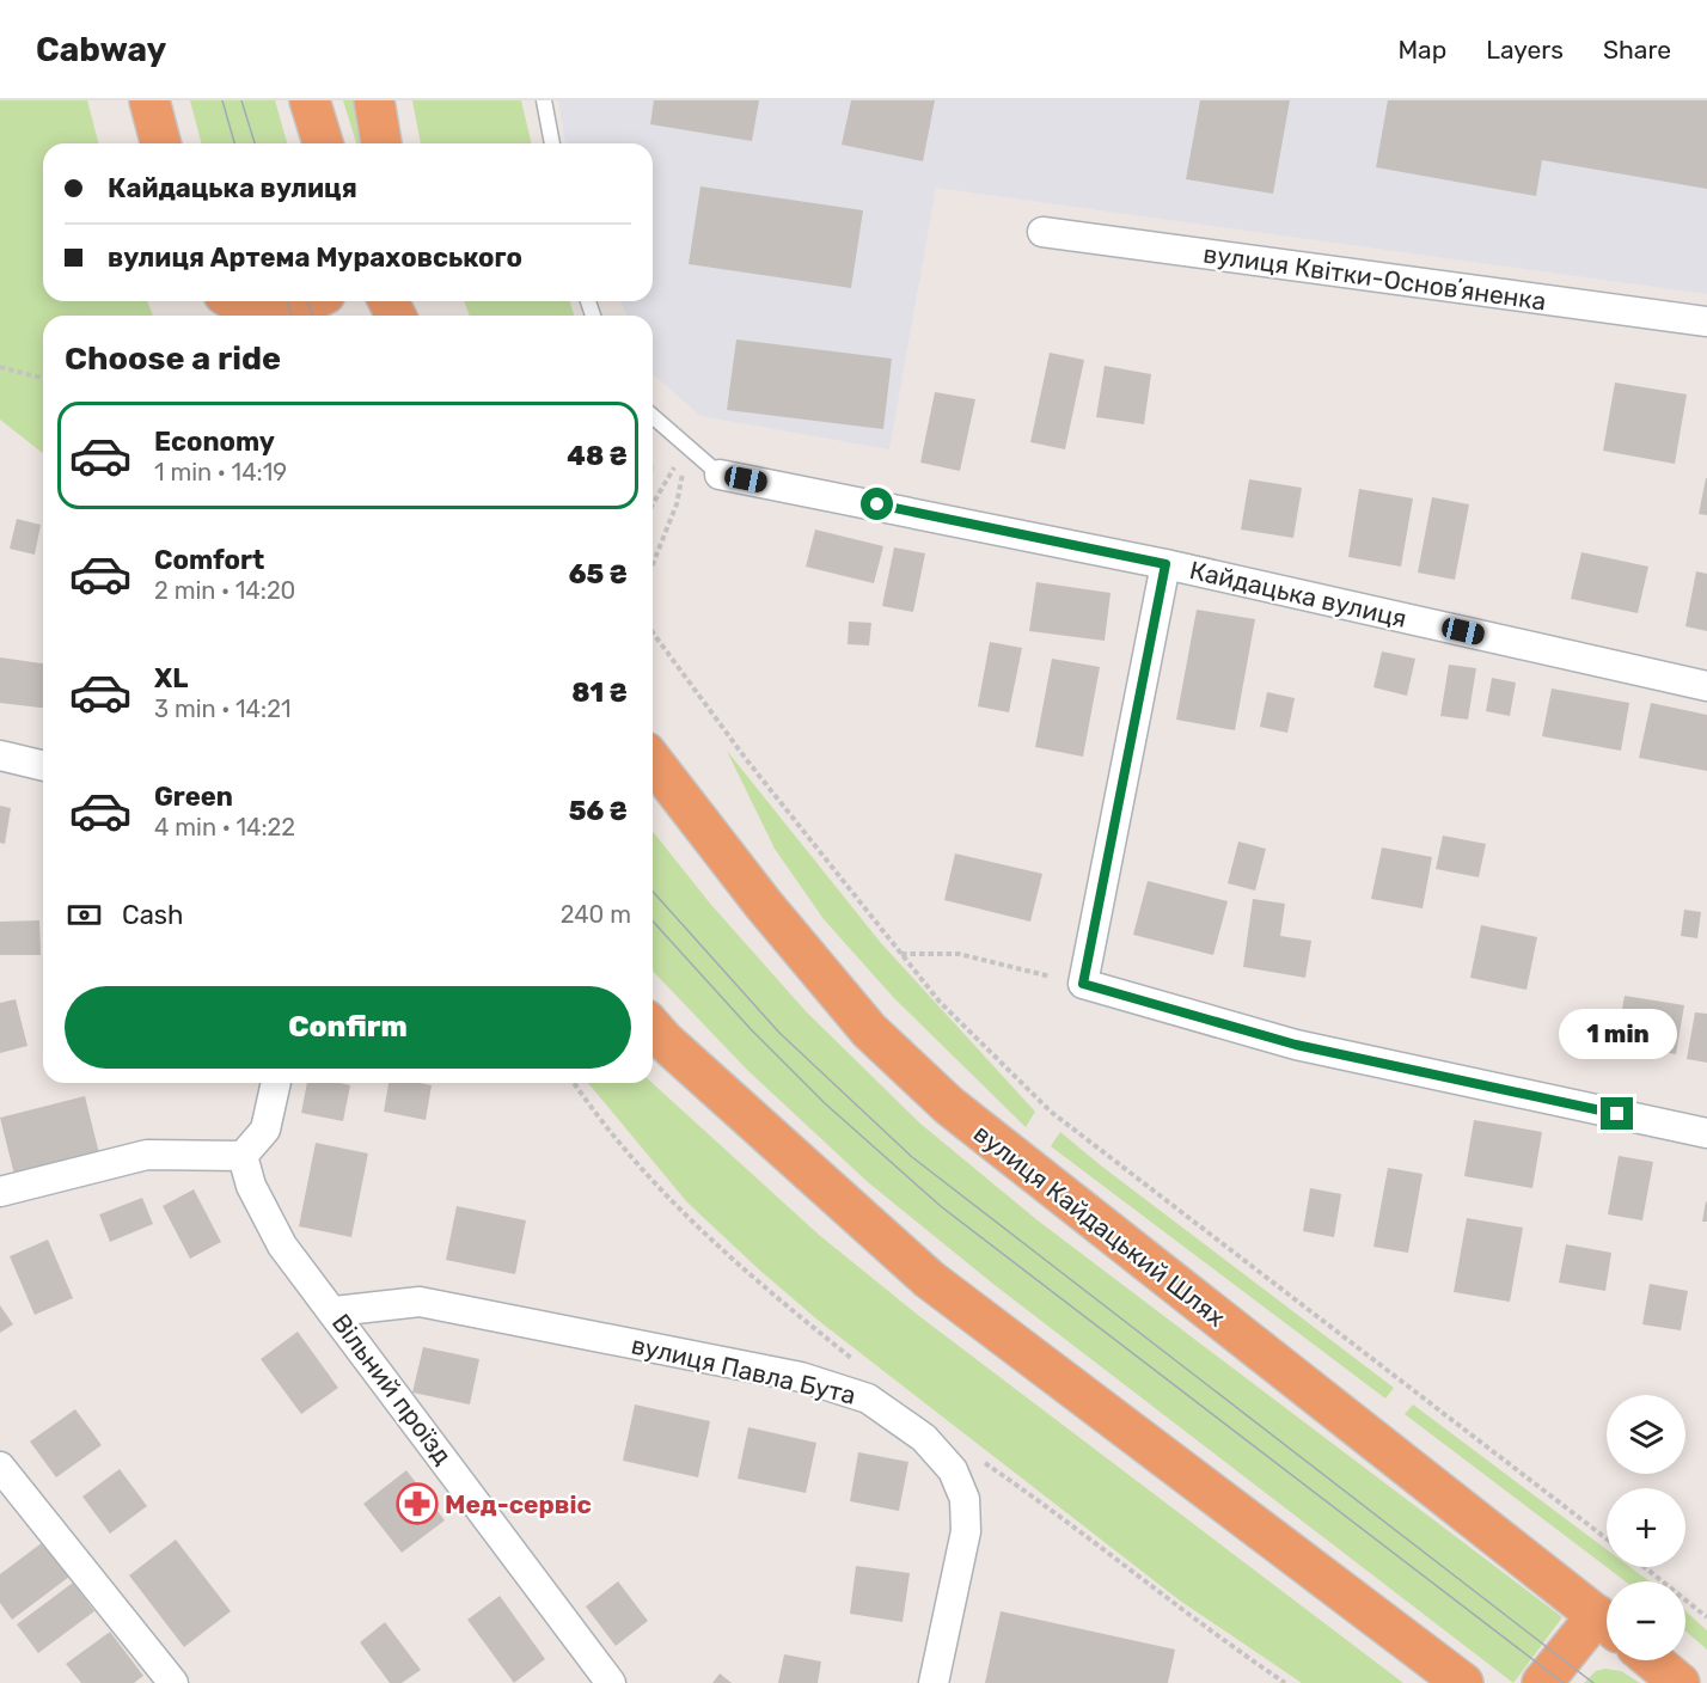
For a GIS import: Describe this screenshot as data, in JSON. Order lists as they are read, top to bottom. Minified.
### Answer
{"streets":{"highway":["вулиця Кайдацький Шлях"],"street":["вулиця Квітки-Основʼяненка","Кайдацька вулиця","вулиця Павла Бута","Вільний проїзд"]},"crossings":[["вулиця Павла Бута","Вільний проїзд"]],"places":{"pharmacy":["Мед-сервіс"]},"page":{"header":"Cabway","nav":["Map","Layers","Share"],"banner":["Кайдацька вулиця","вулиця Артема Мураховського"],"heading":"Choose a ride","list":[{"name":"Economy","note":"1 min · 14:19","value":"48 ₴"},{"name":"Comfort","note":"2 min · 14:20","value":"65 ₴"},{"name":"XL","note":"3 min · 14:21","value":"81 ₴"},{"name":"Green","note":"4 min · 14:22","value":"56 ₴"}],"pay":["Cash","240 m"],"buttons":"Confirm","bubble":"1 min","map_buttons":["+","−"]}}
